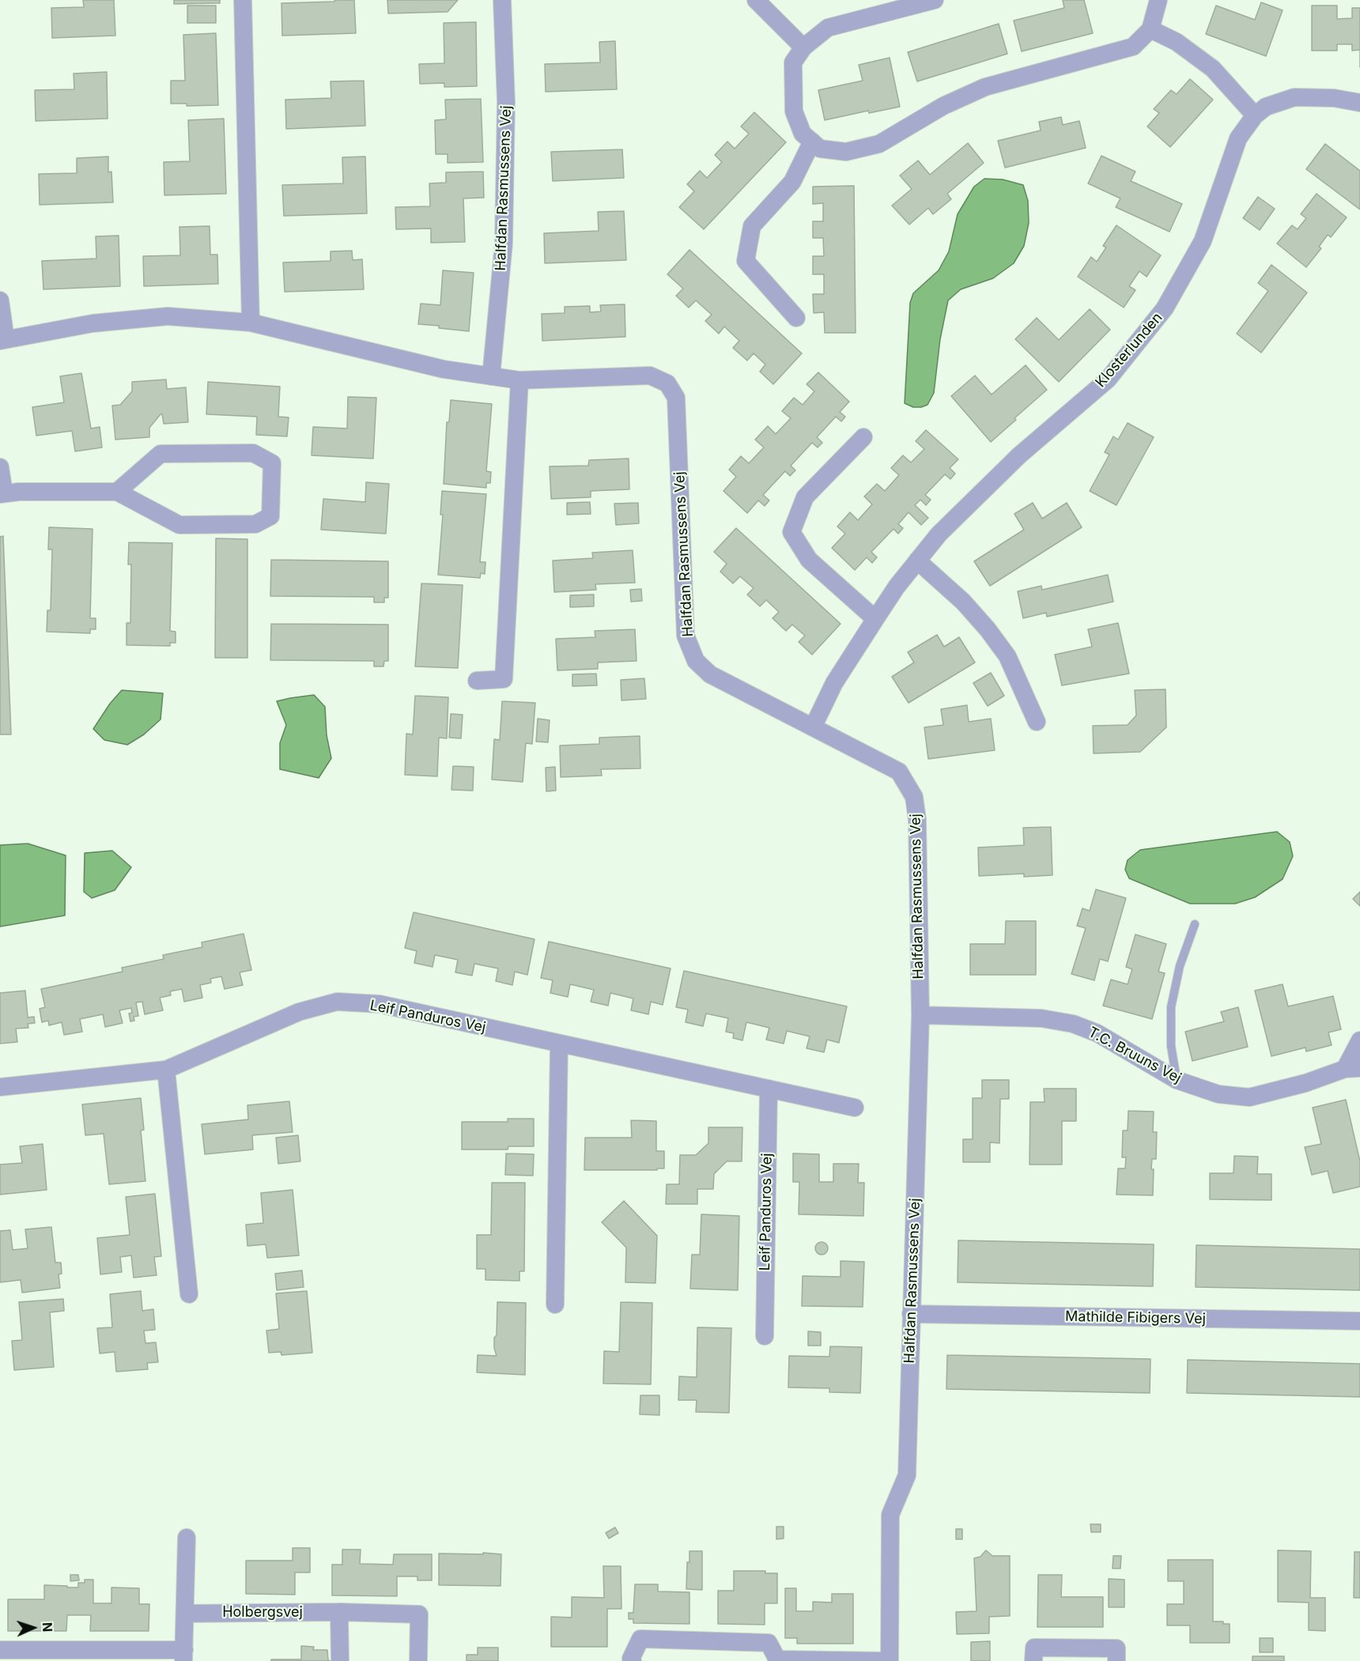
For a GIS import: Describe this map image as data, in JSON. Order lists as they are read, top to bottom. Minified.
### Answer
{"streets":{"street":["Halfdan Rasmussens Vej","Klosterlunden","Leif Panduros Vej","T.C. Bruuns Vej","Mathilde Fibigers Vej","Holbergsvej"]},"crossings":[["Halfdan Rasmussens Vej","Klosterlunden"],["Halfdan Rasmussens Vej","T.C. Bruuns Vej"],["Halfdan Rasmussens Vej","Mathilde Fibigers Vej"]],"north":"right"}
